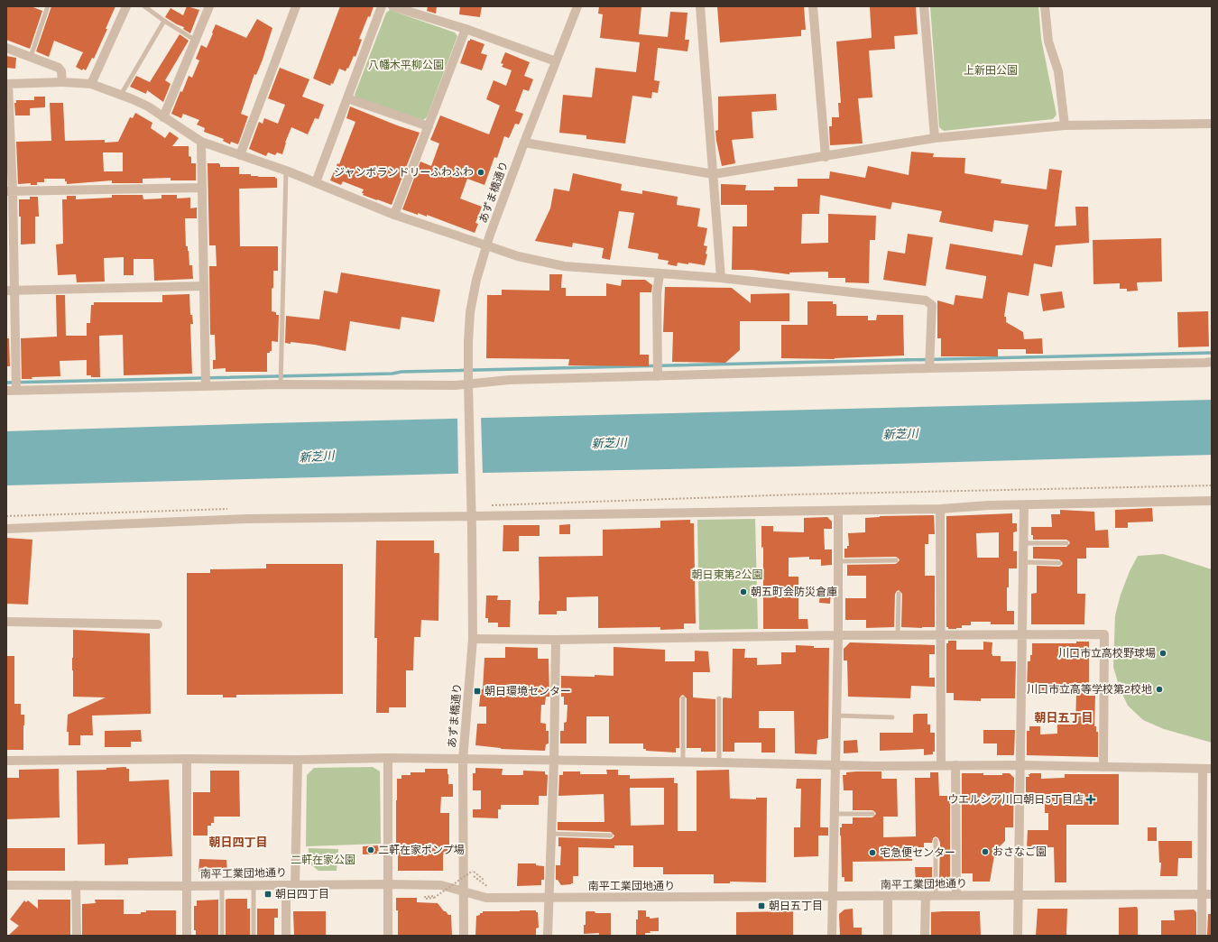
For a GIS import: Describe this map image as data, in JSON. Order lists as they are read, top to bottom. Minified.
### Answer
{"streets":{"street":["あずま橋通り","南平工業団地通り"]},"crossings":[["あずま橋通り","南平工業団地通り"]],"districts":["朝日五丁目","朝日四丁目"],"water":["新芝川"],"parks":["八幡木平柳公園","上新田公園","朝日東第2公園","二軒在家公園"],"places":{"other":["ジャンボランドリーふわふわ","朝五町会防災倉庫","川口市立高校野球場","川口市立高等学校第2校地","二軒在家ポンプ場","おさなご園","宅急便センター"],"transit":["朝日環境センター","朝日四丁目","朝日五丁目"],"health":["ウエルシア川口朝日5丁目店"]}}
